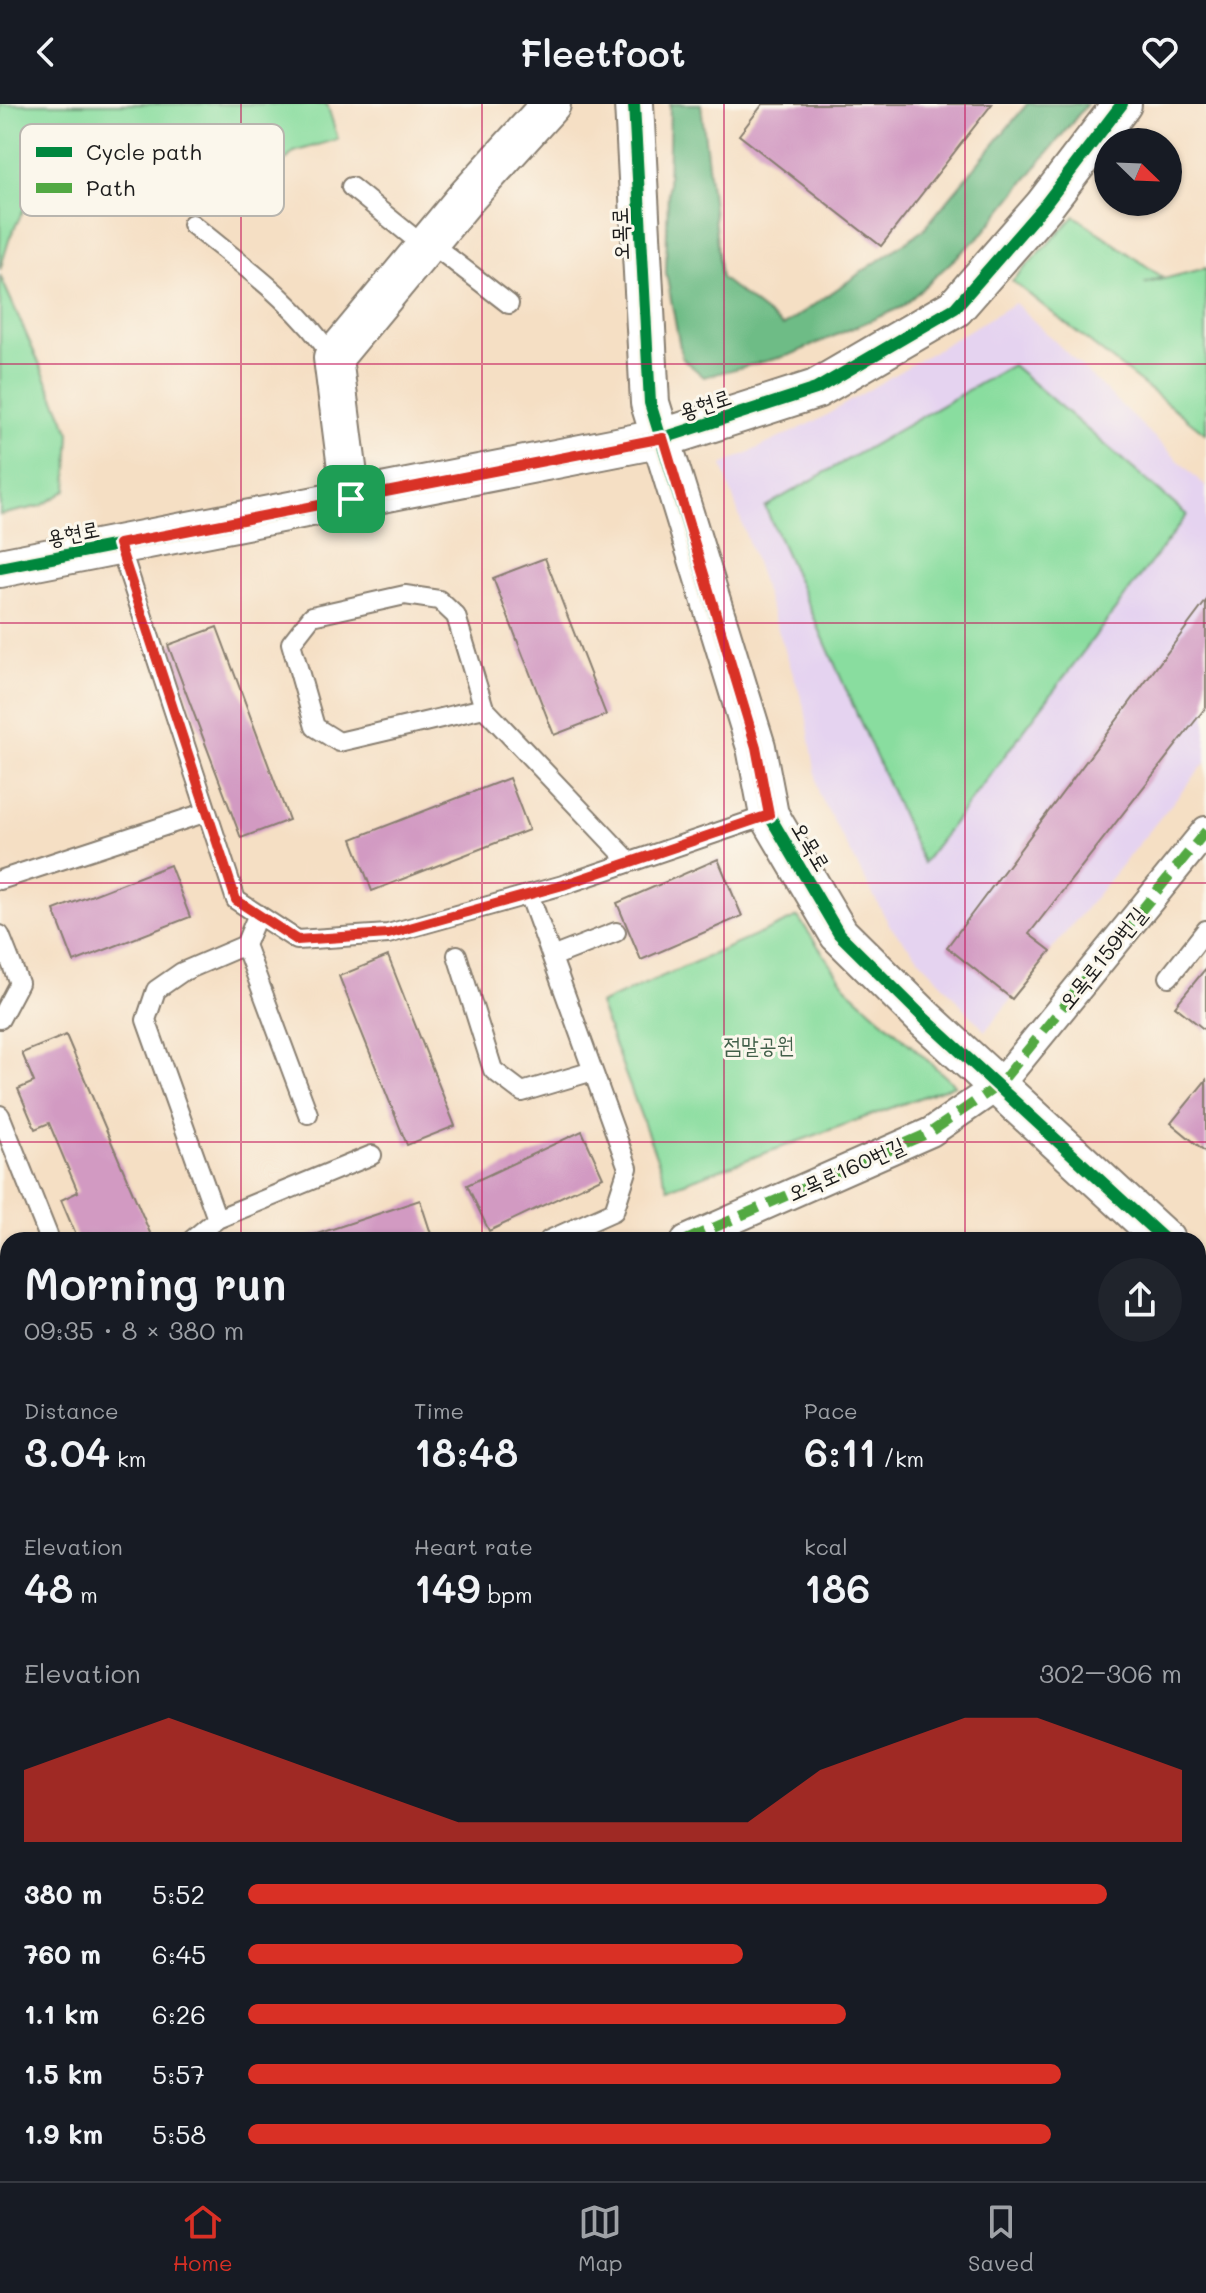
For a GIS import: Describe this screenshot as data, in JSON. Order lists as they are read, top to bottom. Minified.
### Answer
{"streets":{"street":["오목로","용현로","오목로159번길","오목로160번길"]},"crossings":[["오목로","용현로"],["오목로","오목로159번길"],["오목로","오목로160번길"],["오목로159번길","오목로160번길"]],"parks":["점말공원"],"legend":["Cycle path","Path"],"north":"bottom right","page":{"header":"Fleetfoot","heading":["Morning run","09:35 · 8 × 380 m"],"stats":[["Distance","3.04 km"],["Time","18:48"],["Pace","6:11 /km"],["Elevation","48 m"],["Heart rate","149 bpm"],["kcal","186"]],"chart":["Elevation","302–306 m"],"list":[{"name":"380 m","note":"5:52"},{"name":"760 m","note":"6:45"},{"name":"1.1 km","note":"6:26"},{"name":"1.5 km","note":"5:57"},{"name":"1.9 km","note":"5:58"}],"tabs":["Home","Map","Saved"]}}
